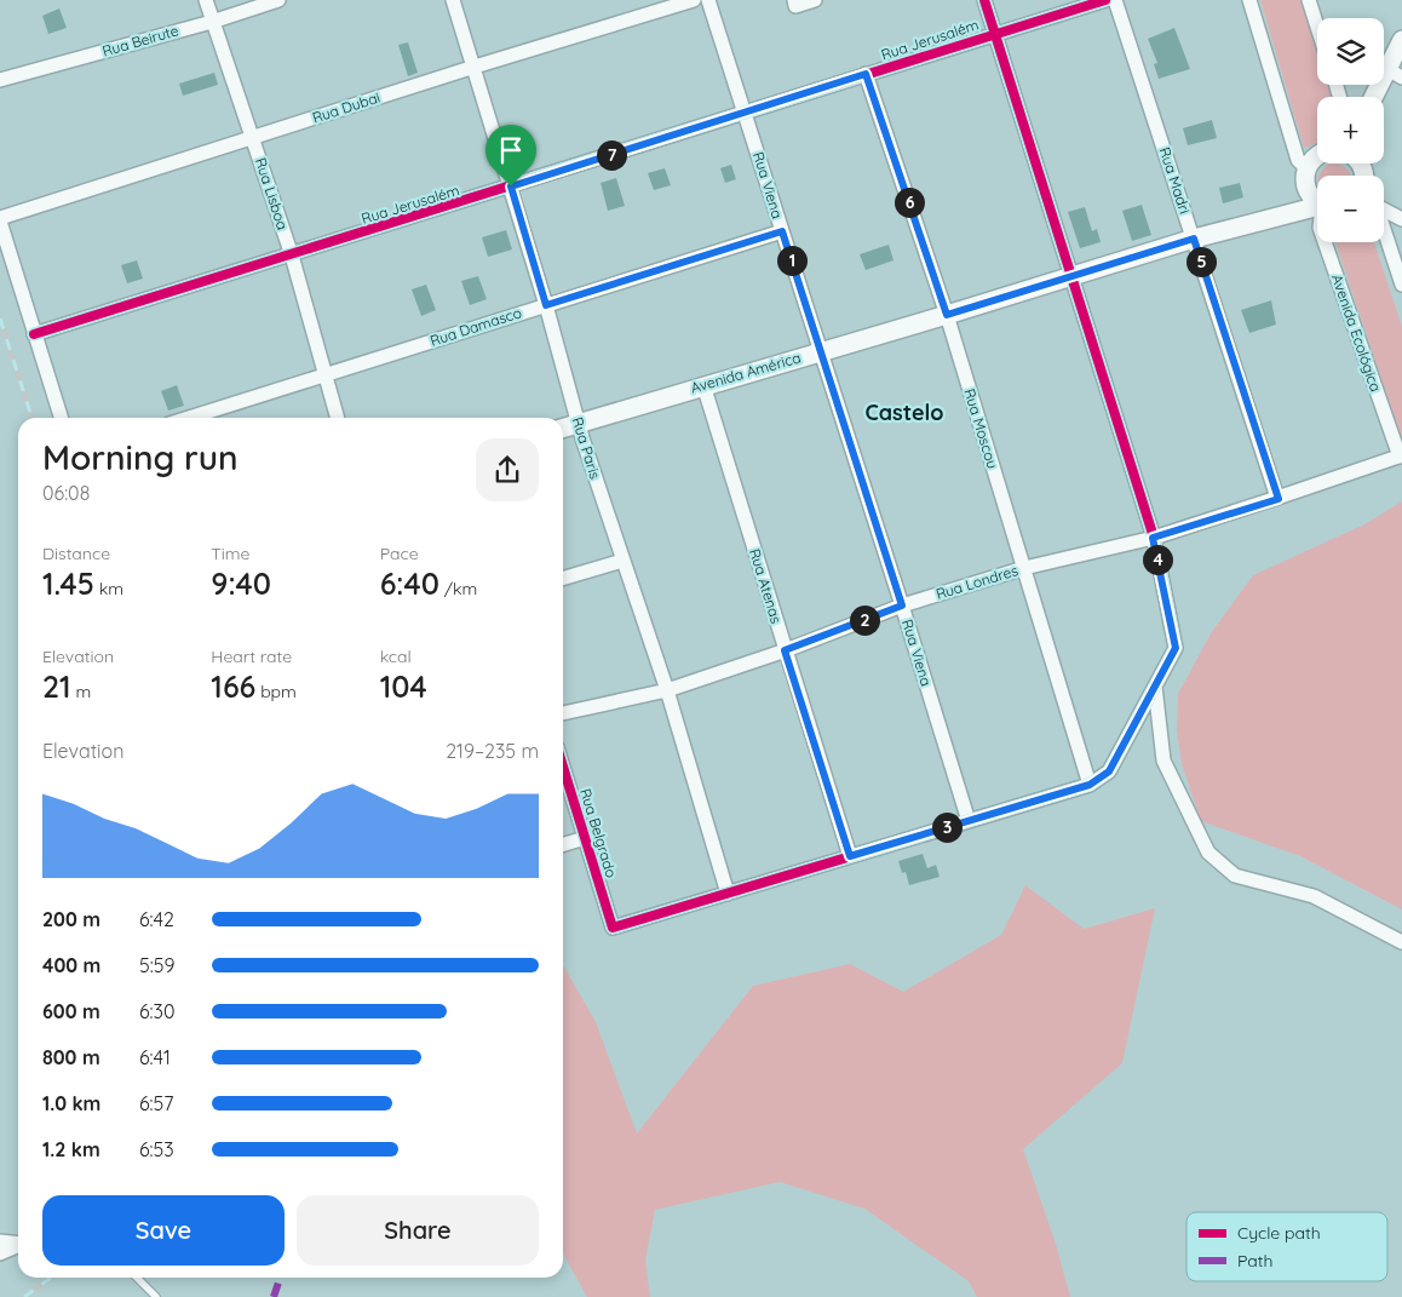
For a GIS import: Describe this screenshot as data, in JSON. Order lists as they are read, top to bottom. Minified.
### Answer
{"streets":{"street":["Rua Jerusalém","Rua Beirute","Rua Dubai","Rua Madri","Rua Viena","Rua Lisboa","Rua Damasco","Avenida Ecológica","Avenida América","Rua Moscou","Rua Paris","Rua Londres","Rua Atenas","Rua Belgrado"]},"crossings":[["Rua Jerusalém","Rua Viena"],["Rua Jerusalém","Rua Lisboa"],["Rua Jerusalém","Rua Moscou"],["Rua Jerusalém","Rua Paris"],["Rua Beirute","Rua Lisboa"],["Rua Dubai","Rua Lisboa"],["Rua Dubai","Rua Paris"],["Rua Madri","Avenida América"],["Rua Madri","Rua Londres"],["Rua Viena","Rua Damasco"],["Rua Viena","Avenida América"],["Rua Viena","Rua Londres"],["Rua Lisboa","Rua Damasco"],["Rua Damasco","Rua Paris"],["Avenida Ecológica","Rua Londres"],["Avenida América","Rua Moscou"],["Avenida América","Rua Paris"],["Avenida América","Rua Atenas"],["Rua Moscou","Rua Londres"],["Rua Paris","Rua Londres"],["Rua Paris","Rua Belgrado"],["Rua Londres","Rua Atenas"]],"districts":["Castelo"],"legend":["Cycle path","Path"],"page":{"map_buttons":["+","−"],"pins":["7","6","1","5","4","2","3"],"heading":["Morning run","06:08"],"stats":[["Distance","1.45 km"],["Time","9:40"],["Pace","6:40 /km"],["Elevation","21 m"],["Heart rate","166 bpm"],["kcal","104"]],"chart":["Elevation","219–235 m"],"list":[{"name":"200 m","note":"6:42"},{"name":"400 m","note":"5:59"},{"name":"600 m","note":"6:30"},{"name":"800 m","note":"6:41"},{"name":"1.0 km","note":"6:57"},{"name":"1.2 km","note":"6:53"}],"buttons":["Save","Share"]}}
